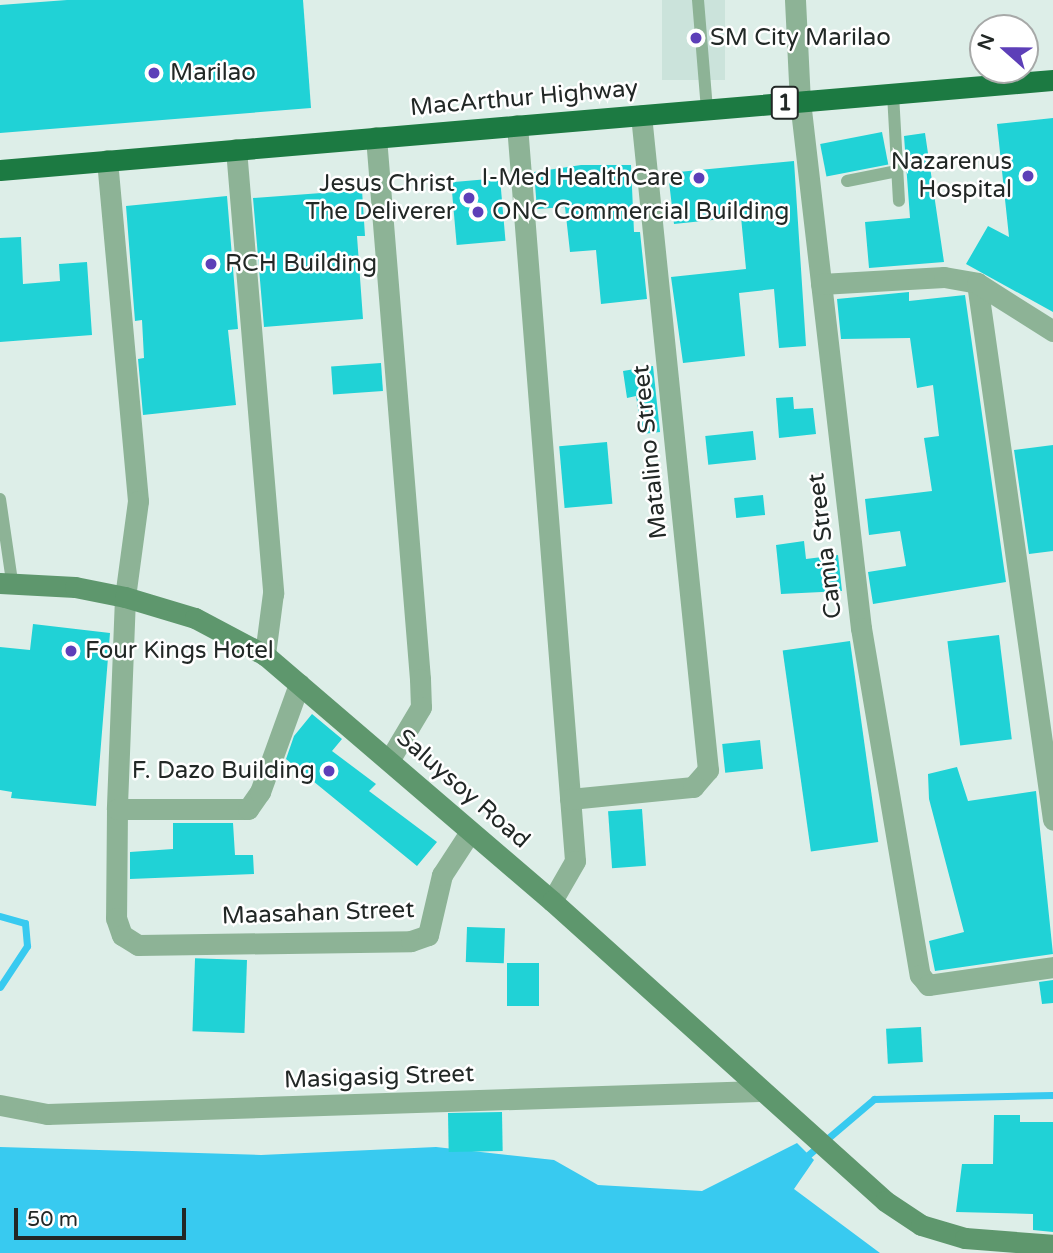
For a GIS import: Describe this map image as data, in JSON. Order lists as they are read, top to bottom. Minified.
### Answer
{"streets":{"highway":["MacArthur Highway","1"],"main road":["Saluysoy Road"],"street":["Matalino Street","Camia Street","Maasahan Street","Masigasig Street"]},"crossings":[["MacArthur Highway","Matalino Street"],["MacArthur Highway","Camia Street"],["Saluysoy Road","Maasahan Street"],["Saluysoy Road","Masigasig Street"]],"places":["SM City Marilao","Marilao","Nazarenus Hospital","I-Med HealthCare","Jesus Christ The Deliverer","ONC Commercial Building","RCH Building","Four Kings Hotel","F. Dazo Building"],"scale_bar":"50 m","north":"left"}
